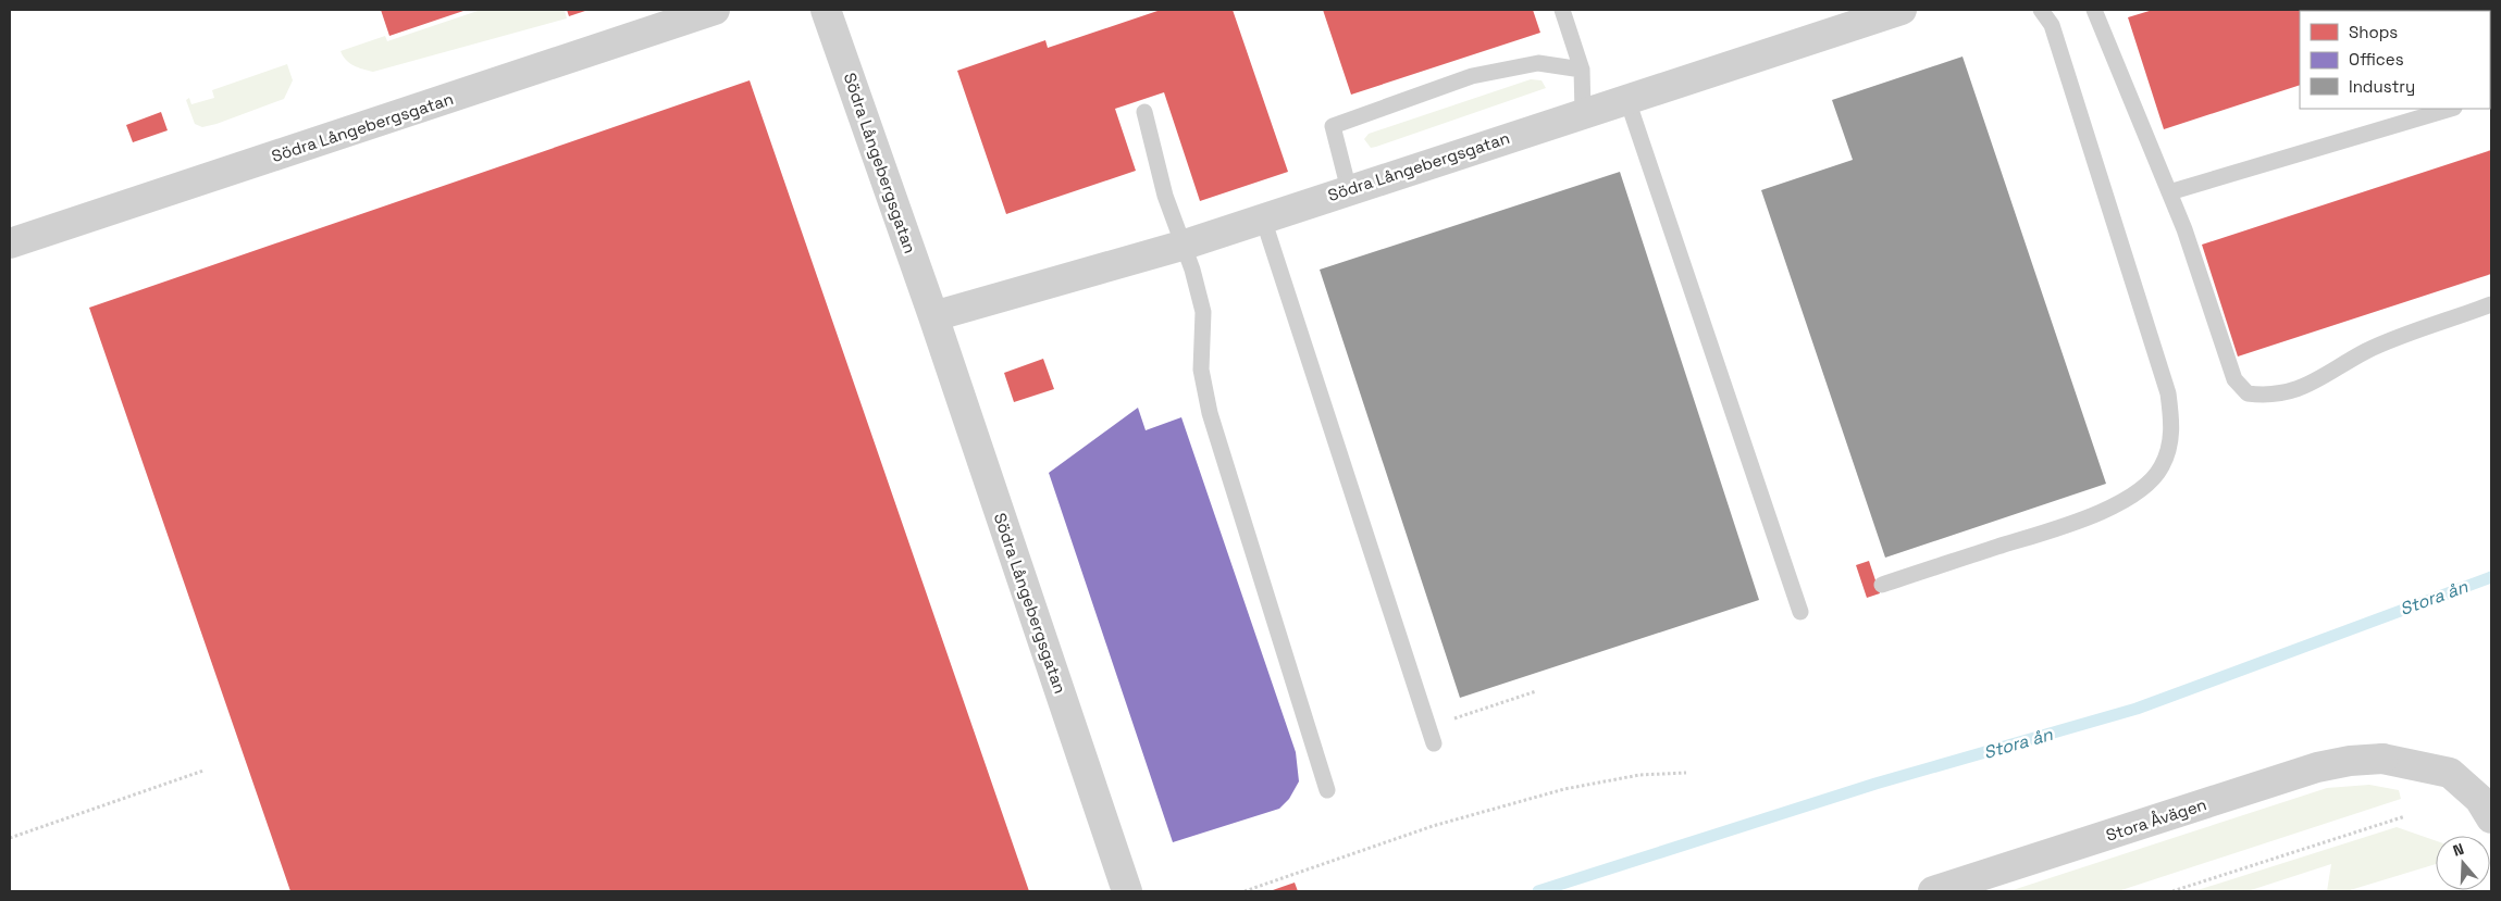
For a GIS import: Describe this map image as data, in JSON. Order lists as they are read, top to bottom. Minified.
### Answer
{"streets":{"street":["Södra Långebergsgatan","Stora Åvägen"]},"water":["Stora ån"],"legend":["Shops","Offices","Industry"],"north":"top"}
